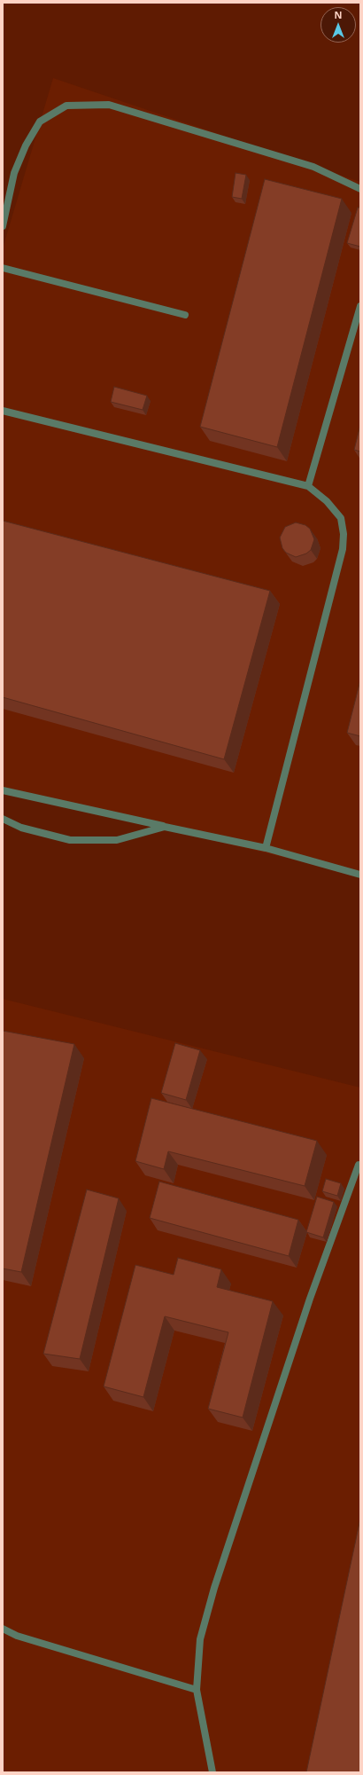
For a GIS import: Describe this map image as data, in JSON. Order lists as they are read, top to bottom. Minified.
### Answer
{"north":"top"}
